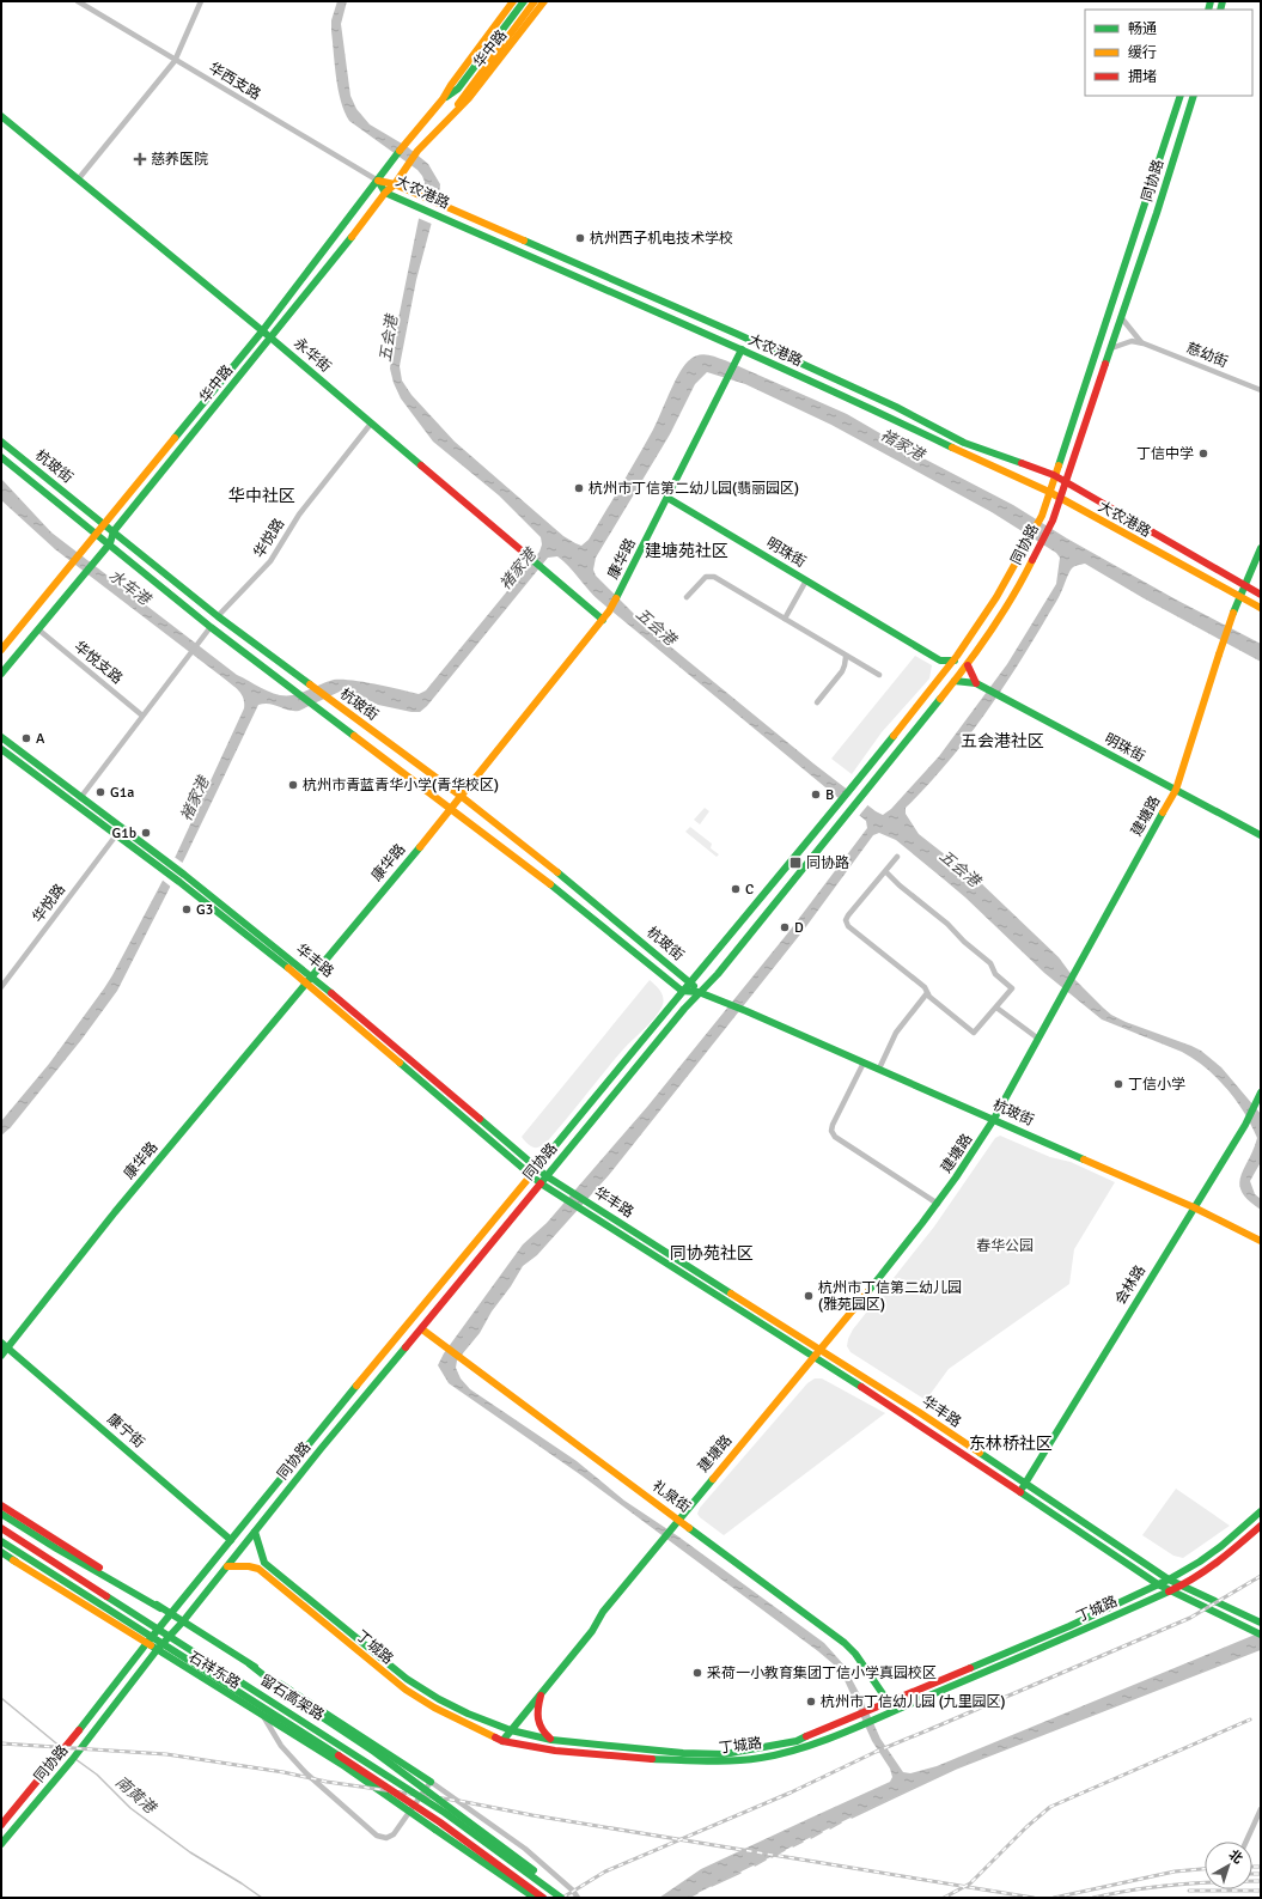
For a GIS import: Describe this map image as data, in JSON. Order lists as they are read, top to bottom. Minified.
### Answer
{"streets":{"main road":["华中路","同协路","大农港路","永华街","杭玻街","明珠街","康华路","建塘路","华丰路","会林路","康宁街","礼泉街","丁城路","石祥东路","留石高架路"],"street":["华西支路","慈幼街","华悦路","华悦支路"]},"crossings":[["华中路","华西支路"],["华中路","大农港路"],["华中路","永华街"],["华中路","杭玻街"],["华中路","华悦支路"],["华西支路","大农港路"],["同协路","大农港路"],["同协路","慈幼街"],["同协路","杭玻街"],["同协路","明珠街"],["同协路","华丰路"],["同协路","康宁街"],["同协路","礼泉街"],["同协路","丁城路"],["同协路","石祥东路"],["大农港路","康华路"],["大农港路","建塘路"],["永华街","华悦路"],["永华街","康华路"],["杭玻街","华悦路"],["杭玻街","康华路"],["杭玻街","建塘路"],["杭玻街","会林路"],["华悦路","华丰路"],["明珠街","康华路"],["明珠街","建塘路"],["康华路","华丰路"],["康华路","康宁街"],["建塘路","华丰路"],["建塘路","礼泉街"],["建塘路","丁城路"],["华丰路","会林路"],["华丰路","丁城路"],["礼泉街","丁城路"]],"districts":["华中社区","建塘苑社区","五会港社区","同协苑社区","东林桥社区"],"water":["五会港","褚家港","水车港","南黄港"],"parks":["春华公园"],"places":{"health":["慈养医院"],"other":["杭州西子机电技术学校","丁信中学","杭州市丁信第二幼儿园(翡丽园区)","A","杭州市青蓝青华小学(青华校区)","G1a","B","G1b","C","G3","D","丁信小学","杭州市丁信第二幼儿园 (雅苑园区)","采荷一小教育集团丁信小学真园校区","杭州市丁信幼儿园 (九里园区)"],"transit":["同协路"]},"legend":["畅通","缓行","拥堵"],"north":"top right"}
